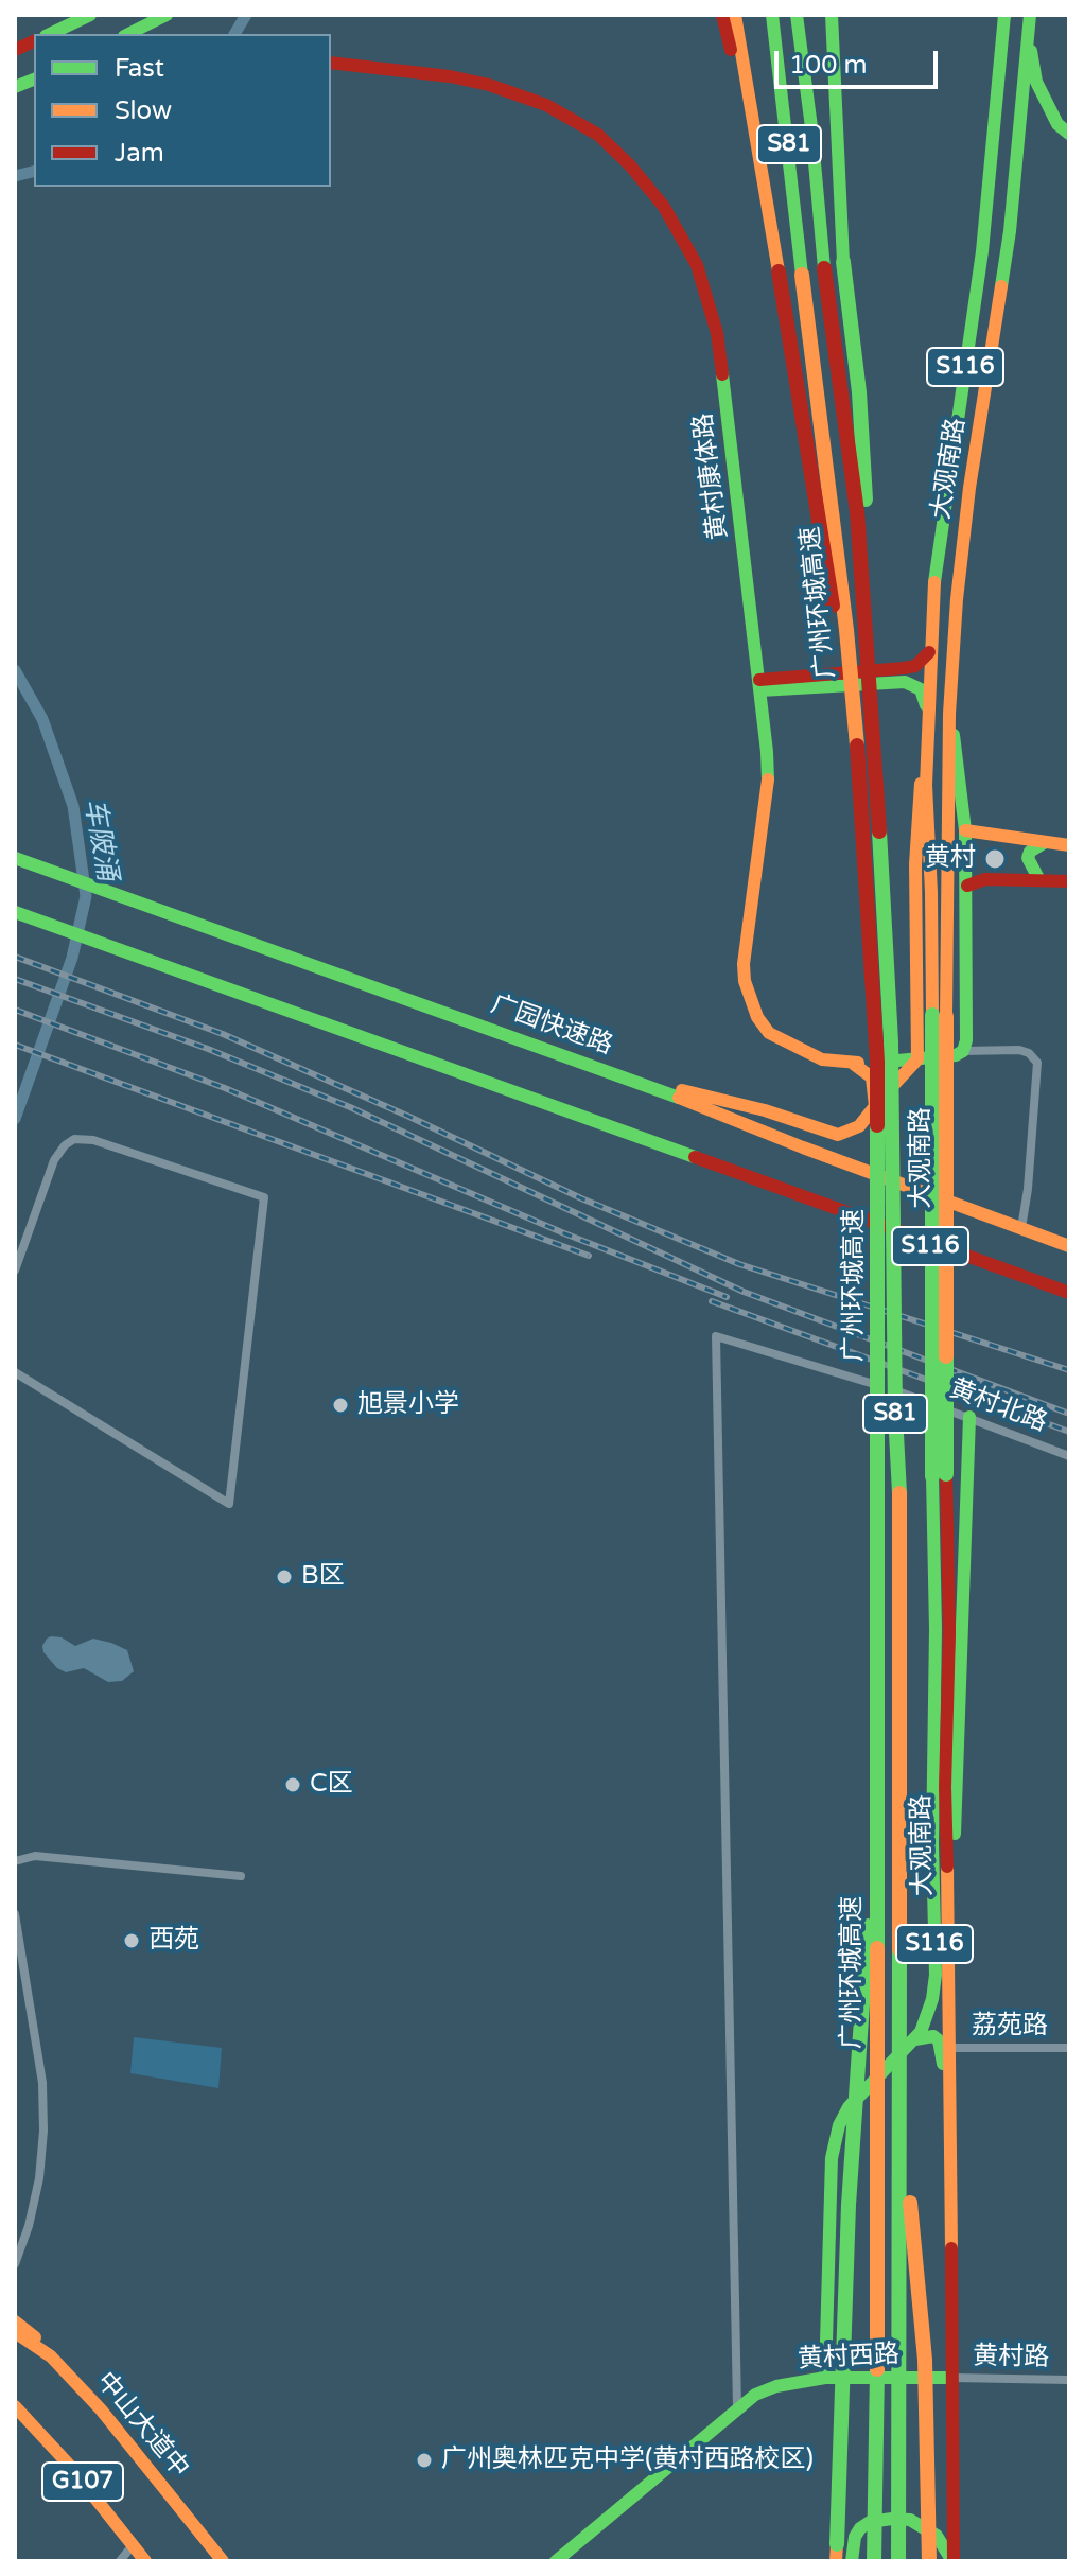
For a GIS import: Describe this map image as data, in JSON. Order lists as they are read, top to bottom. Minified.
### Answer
{"streets":{"main road":["S81","S116","大观南路","黄村康体路","广州环城高速","广园快速路","黄村西路","中山大道中","G107"],"street":["黄村北路","荔苑路","黄村路"]},"crossings":[["大观南路","荔苑路"],["大观南路","黄村西路"],["大观南路","黄村路"],["黄村北路","黄村西路"],["黄村西路","黄村路"]],"water":["车陂涌"],"places":["黄村","旭景小学","B区","C区","西苑","广州奥林匹克中学(黄村西路校区)"],"legend":["Fast","Slow","Jam"],"scale_bar":"100 m"}
